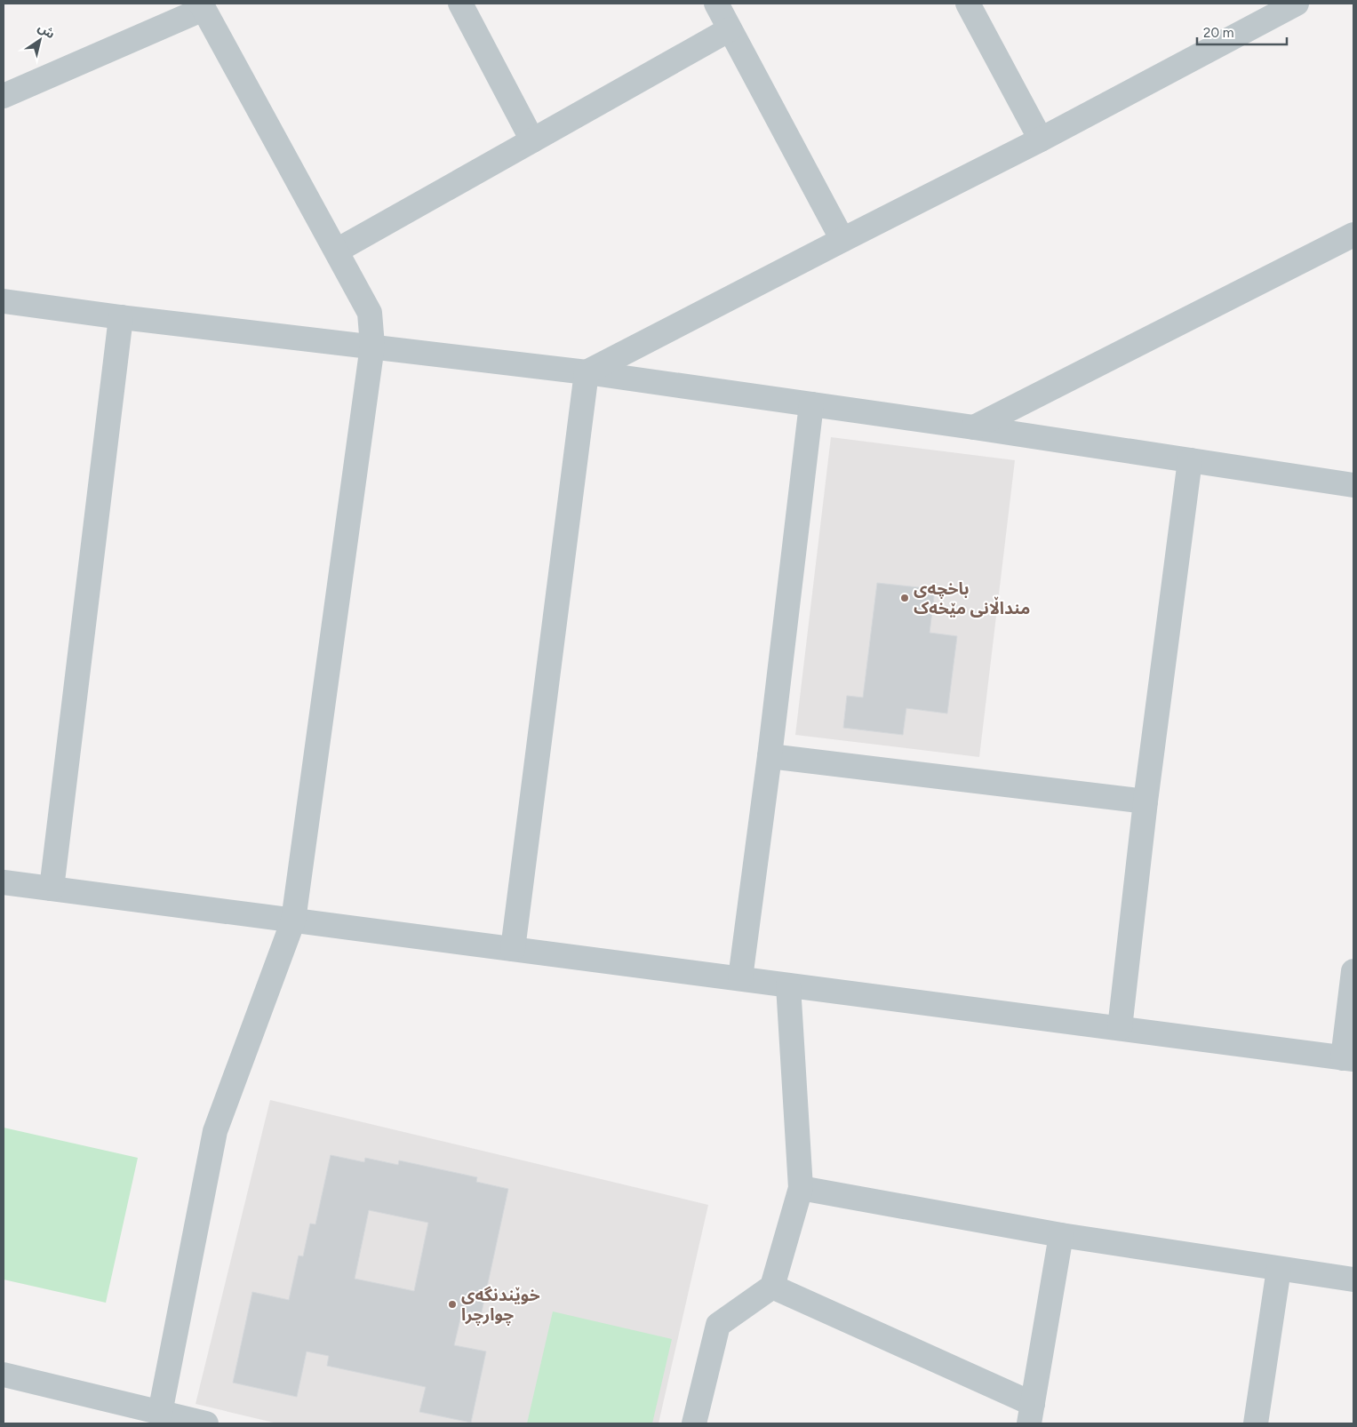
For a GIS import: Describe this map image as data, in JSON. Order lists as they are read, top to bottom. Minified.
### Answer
{"places":["باخچەی منداڵانی مێخەک","خوێندنگەی چوارچرا"],"scale_bar":"20 m","north":"top right"}
